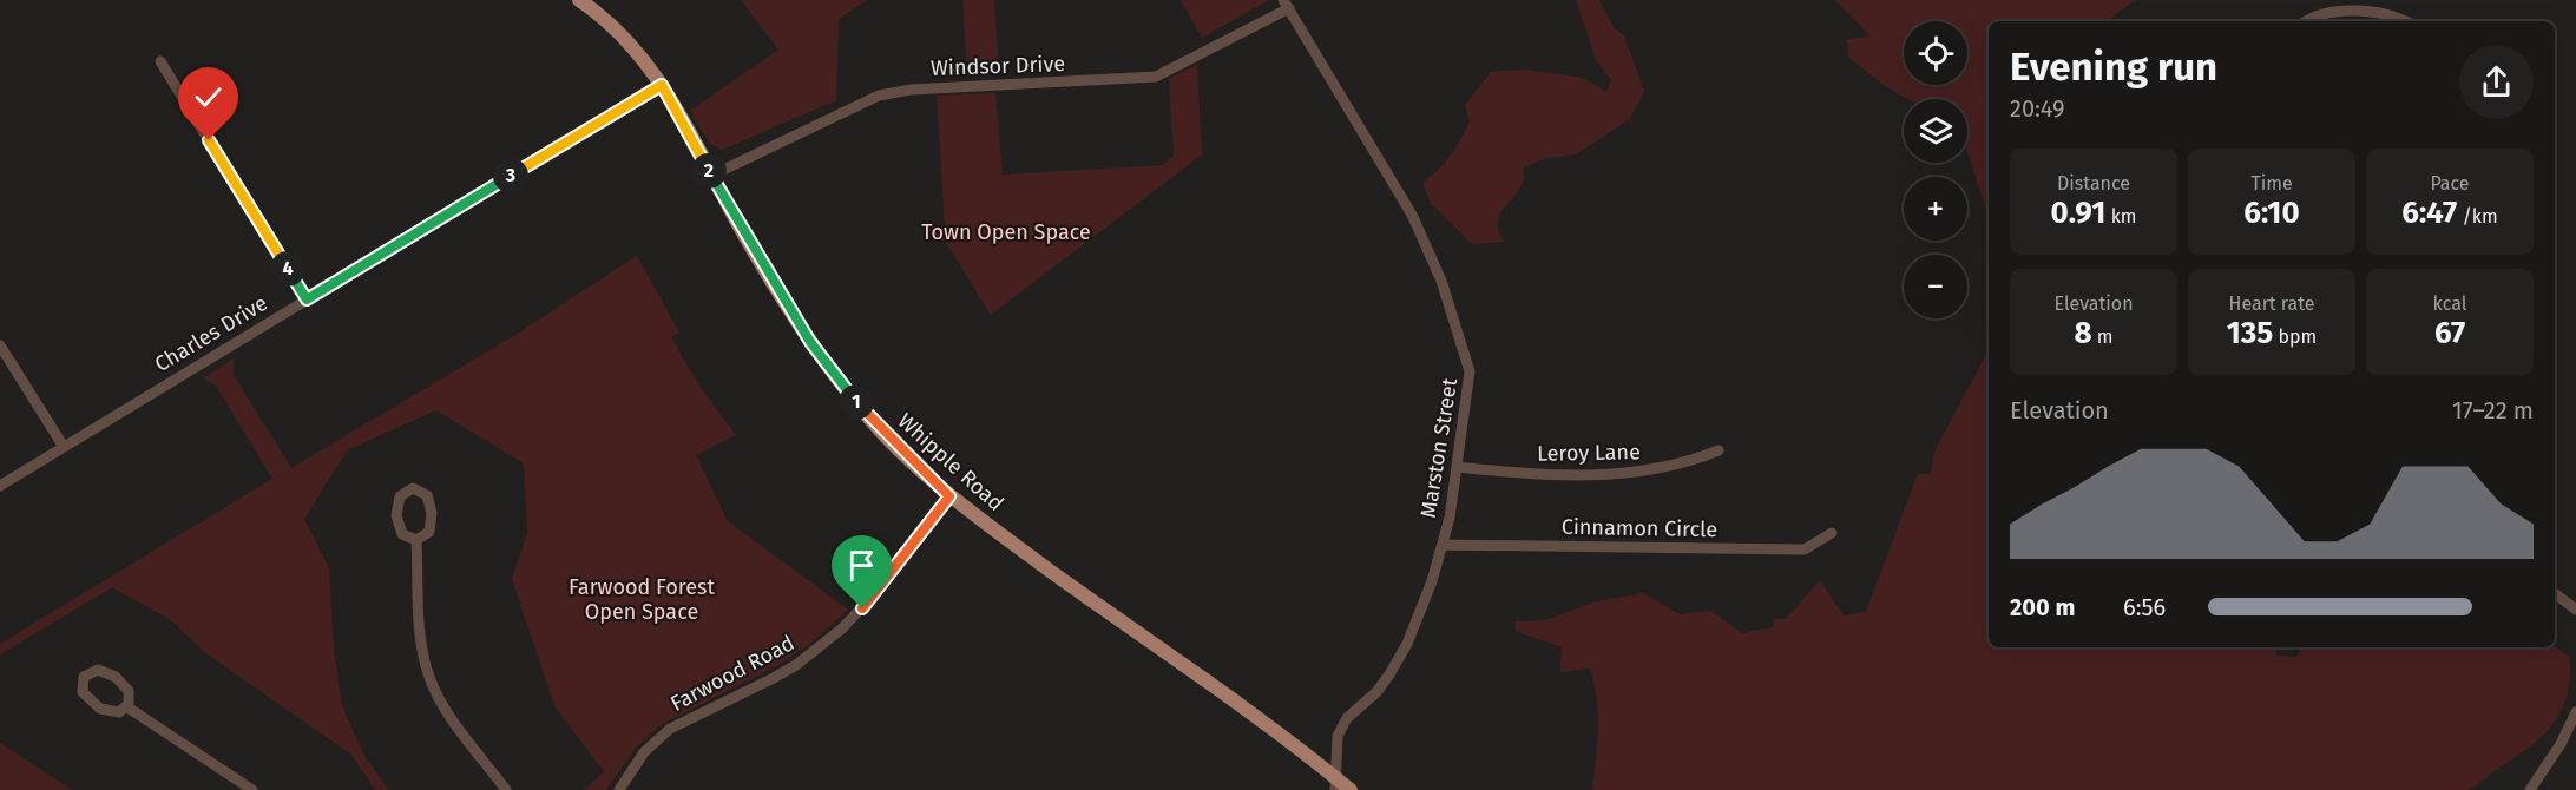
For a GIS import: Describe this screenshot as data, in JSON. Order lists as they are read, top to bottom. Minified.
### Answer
{"streets":{"main road":["Whipple Road"],"street":["Windsor Drive","Charles Drive","Marston Street","Leroy Lane","Cinnamon Circle","Farwood Road"]},"crossings":[["Windsor Drive","Marston Street"],["Windsor Drive","Whipple Road"],["Charles Drive","Whipple Road"],["Marston Street","Leroy Lane"],["Marston Street","Whipple Road"],["Marston Street","Cinnamon Circle"],["Whipple Road","Farwood Road"]],"parks":["Town Open Space","Farwood Forest Open Space"],"page":{"map_buttons":["+","−"],"heading":["Evening run","20:49"],"stats":[["Distance","0.91 km"],["Time","6:10"],["Pace","6:47 /km"],["Elevation","8 m"],["Heart rate","135 bpm"],["kcal","67"]],"pins":["2","3","4","1"],"chart":["Elevation","17–22 m"],"list":[{"name":"200 m","note":"6:56"}]}}
